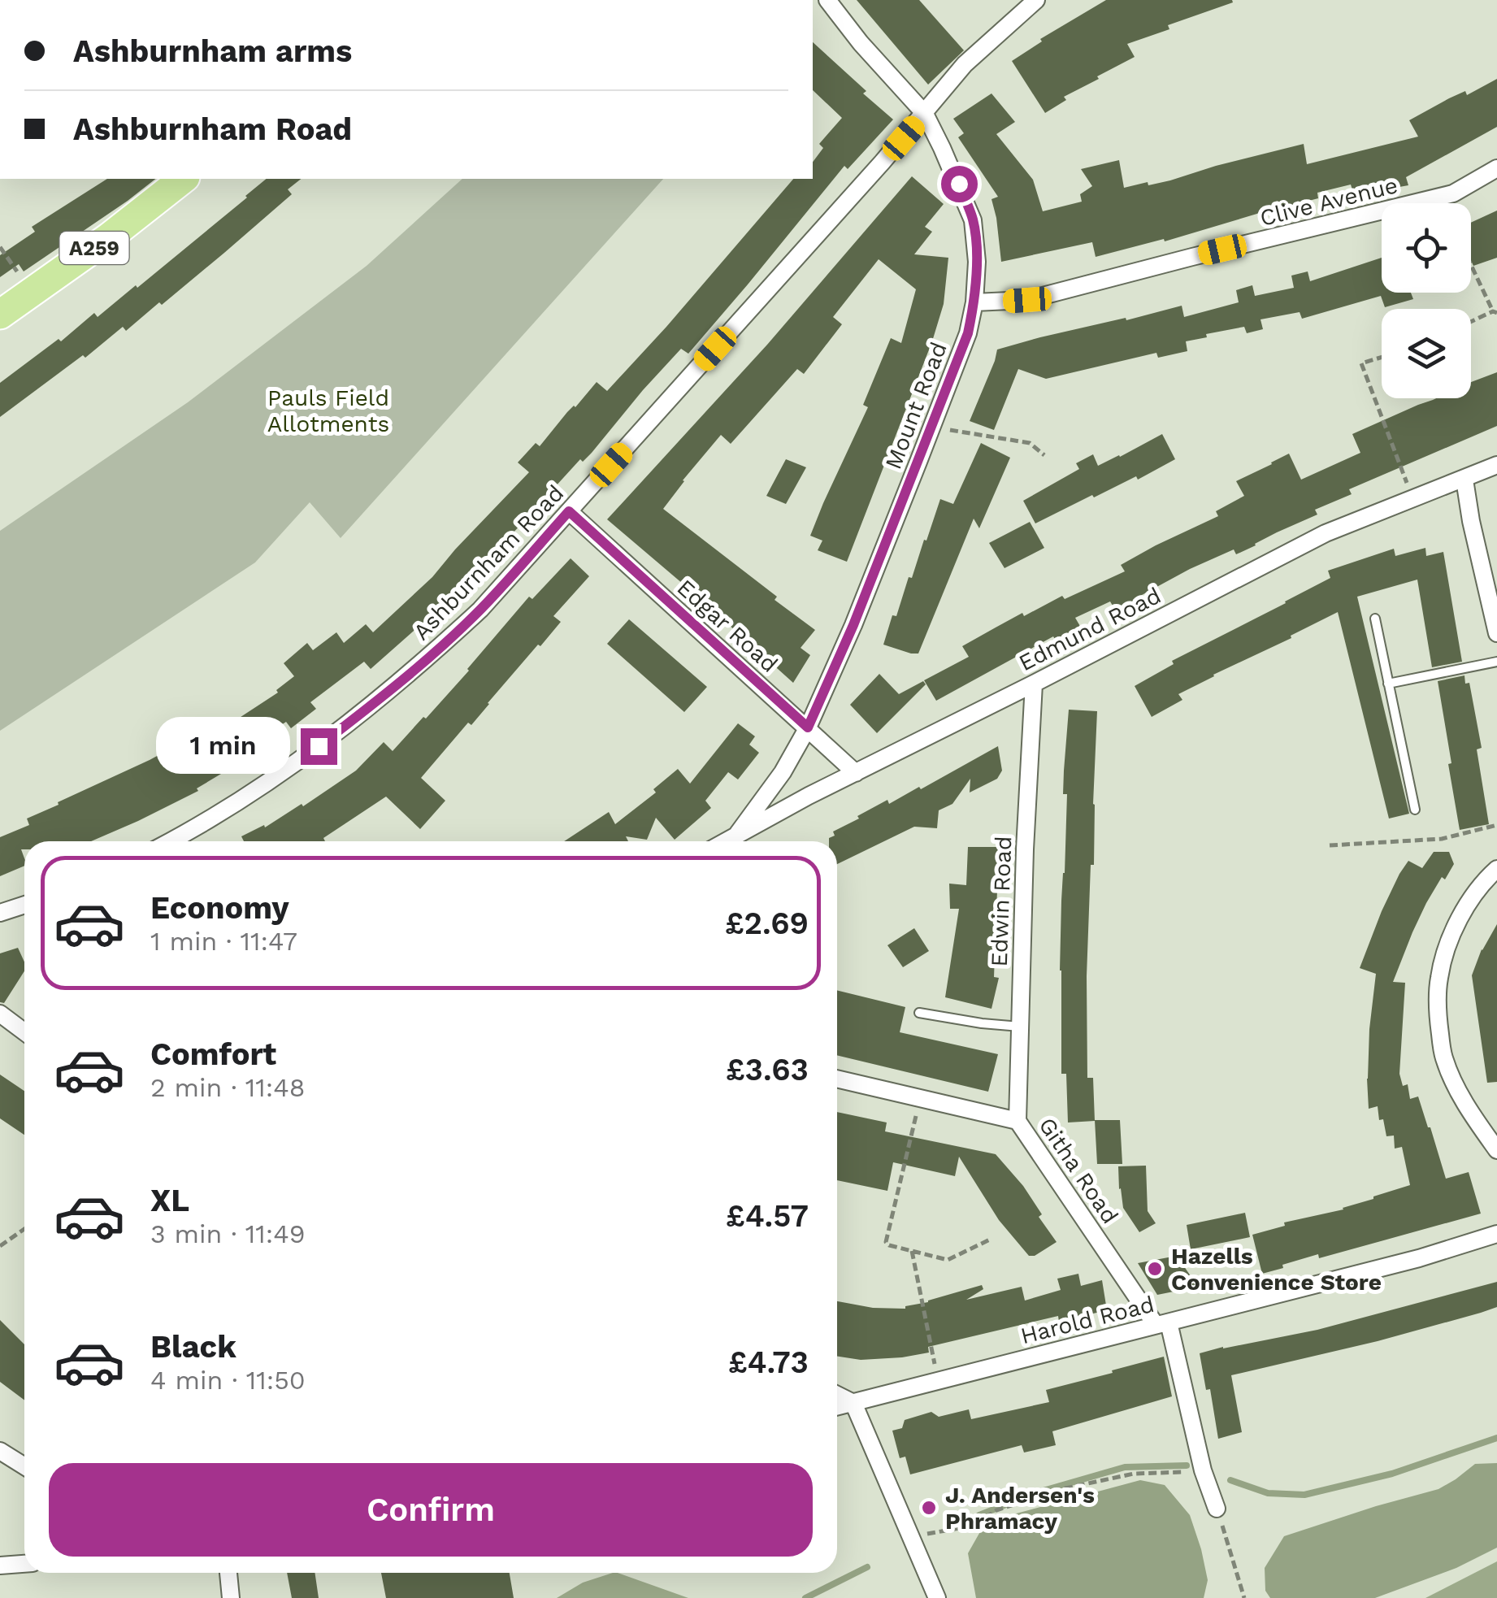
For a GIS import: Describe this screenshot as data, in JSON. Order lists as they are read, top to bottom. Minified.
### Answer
{"streets":{"highway":["A259"],"street":["Clive Avenue","Mount Road","Ashburnham Road","Edgar Road","Edmund Road","Edwin Road","Githa Road","Harold Road"]},"crossings":[["Clive Avenue","Mount Road"],["Mount Road","Ashburnham Road"],["Mount Road","Edgar Road"],["Mount Road","Edmund Road"],["Ashburnham Road","Edgar Road"],["Edgar Road","Edmund Road"],["Edmund Road","Edwin Road"],["Edwin Road","Githa Road"],["Githa Road","Harold Road"]],"parks":["Pauls Field Allotments"],"places":["Hazells Convenience Store","J. Andersen's Phramacy"],"page":{"banner":["Ashburnham arms","Ashburnham Road"],"bubble":"1 min","list":[{"name":"Economy","note":"1 min · 11:47","value":"£2.69"},{"name":"Comfort","note":"2 min · 11:48","value":"£3.63"},{"name":"XL","note":"3 min · 11:49","value":"£4.57"},{"name":"Black","note":"4 min · 11:50","value":"£4.73"}],"buttons":"Confirm"}}
